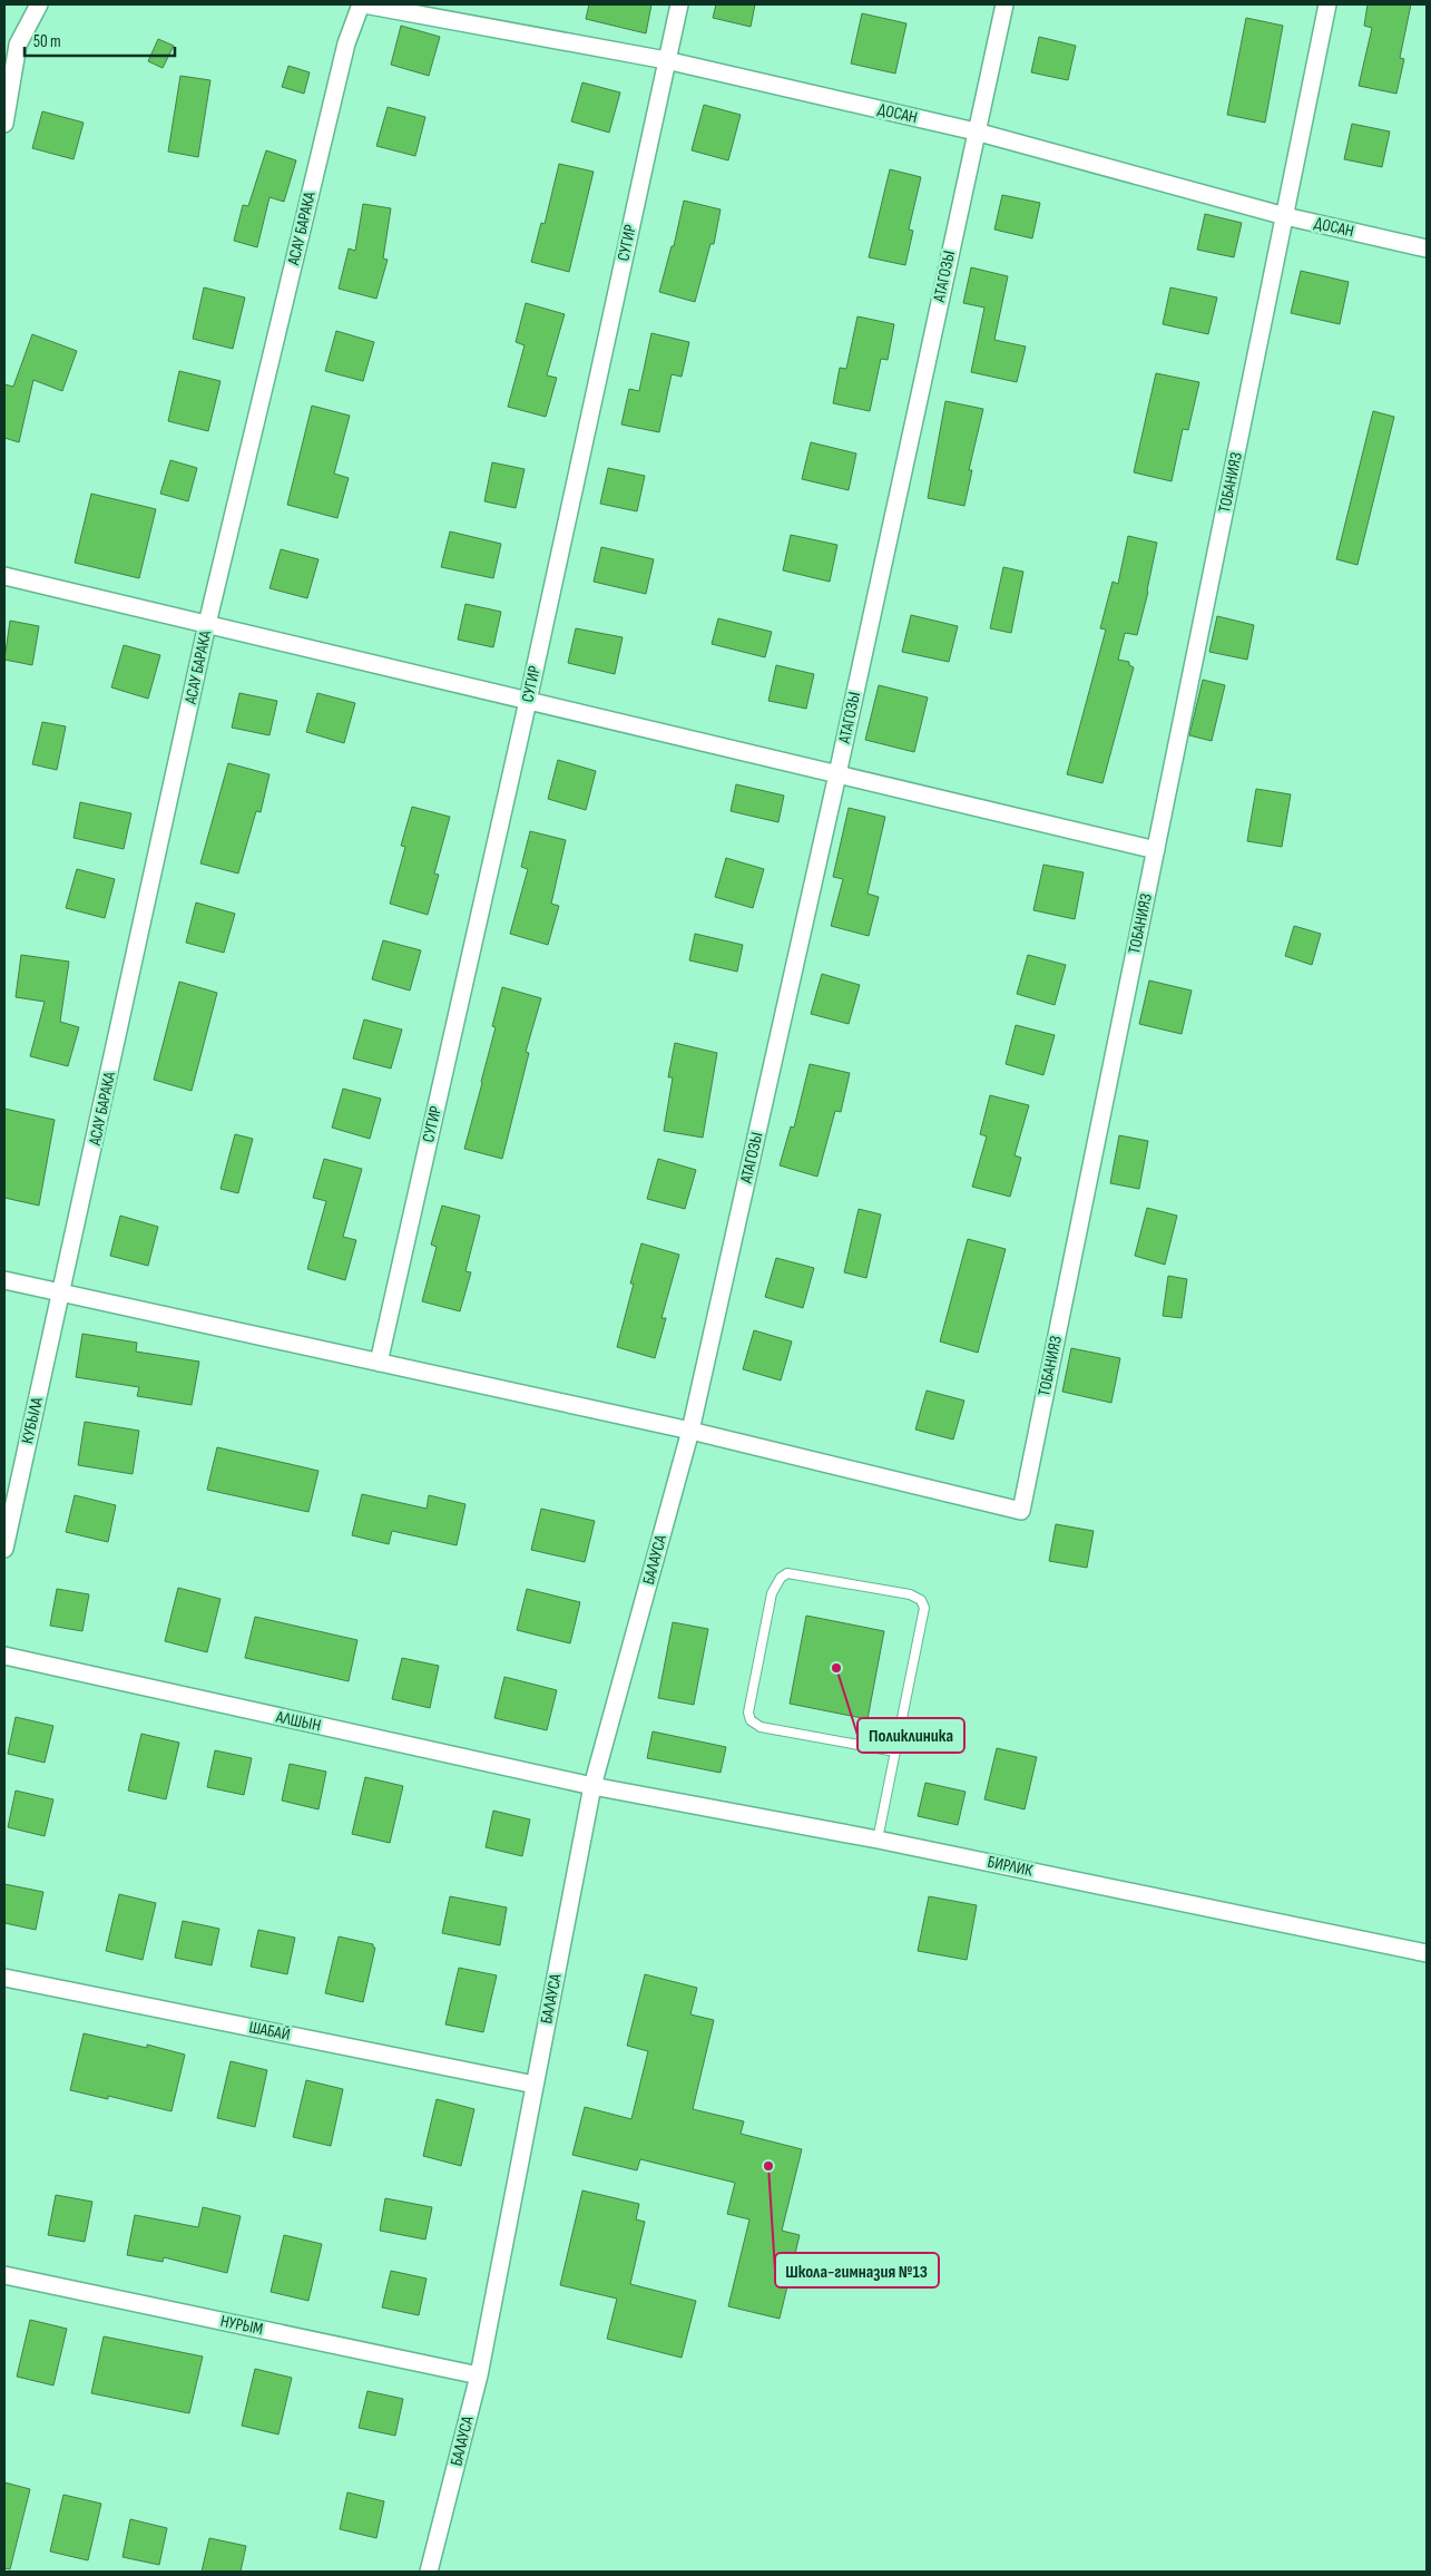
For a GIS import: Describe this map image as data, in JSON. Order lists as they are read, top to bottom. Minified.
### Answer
{"streets":{"street":["ДОСАН","АСАУ БАРАКА","СУГИР","АТАГОЗЫ","ТОБАНИЯЗ","КУБЫЛА","БАЛАУСА","АЛШЫН","БИРЛИК","ШАБАЙ","НУРЫМ"]},"crossings":[["ДОСАН","АСАУ БАРАКА"],["ДОСАН","СУГИР"],["ДОСАН","АТАГОЗЫ"],["ДОСАН","ТОБАНИЯЗ"],["АСАУ БАРАКА","КУБЫЛА"],["АТАГОЗЫ","ТОБАНИЯЗ"],["АТАГОЗЫ","БАЛАУСА"],["ТОБАНИЯЗ","БАЛАУСА"],["БАЛАУСА","АЛШЫН"],["БАЛАУСА","БИРЛИК"],["БАЛАУСА","ШАБАЙ"],["БАЛАУСА","НУРЫМ"],["АЛШЫН","БИРЛИК"]],"places":["Поликлиника","Школа-гимназия №13"],"scale_bar":"50 m"}
